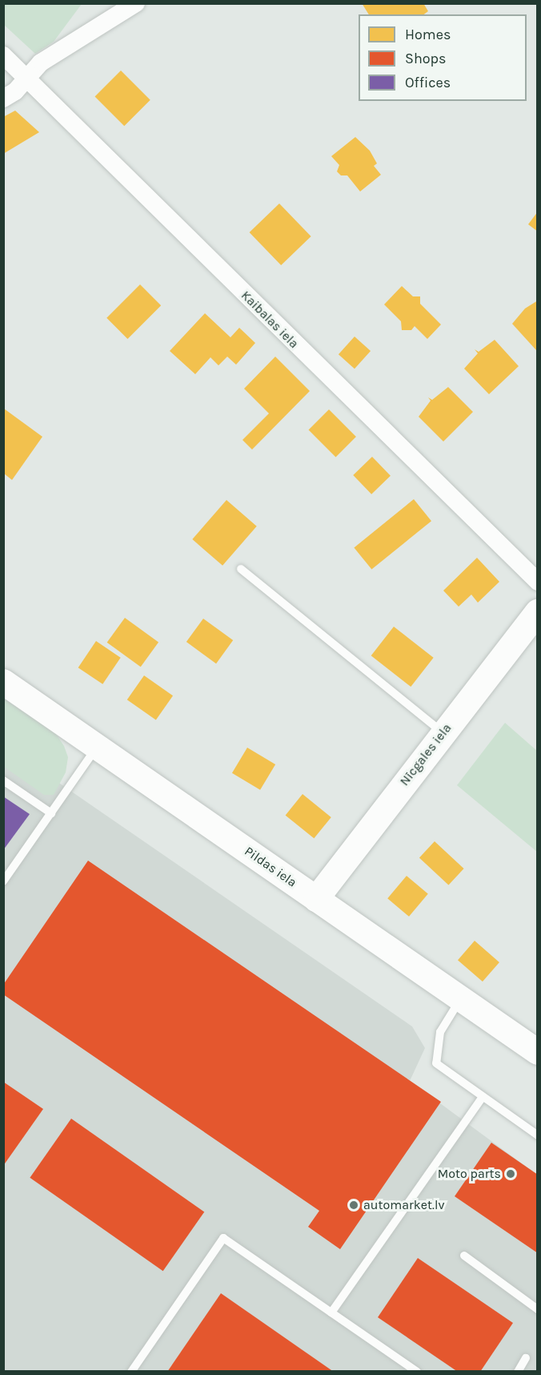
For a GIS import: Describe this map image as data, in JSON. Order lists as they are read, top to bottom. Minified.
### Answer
{"streets":{"street":["Kaibalas iela","Nīcgales iela","Pildas iela"]},"crossings":[["Nīcgales iela","Pildas iela"]],"places":["Moto parts","automarket.lv"],"legend":["Homes","Shops","Offices"]}
